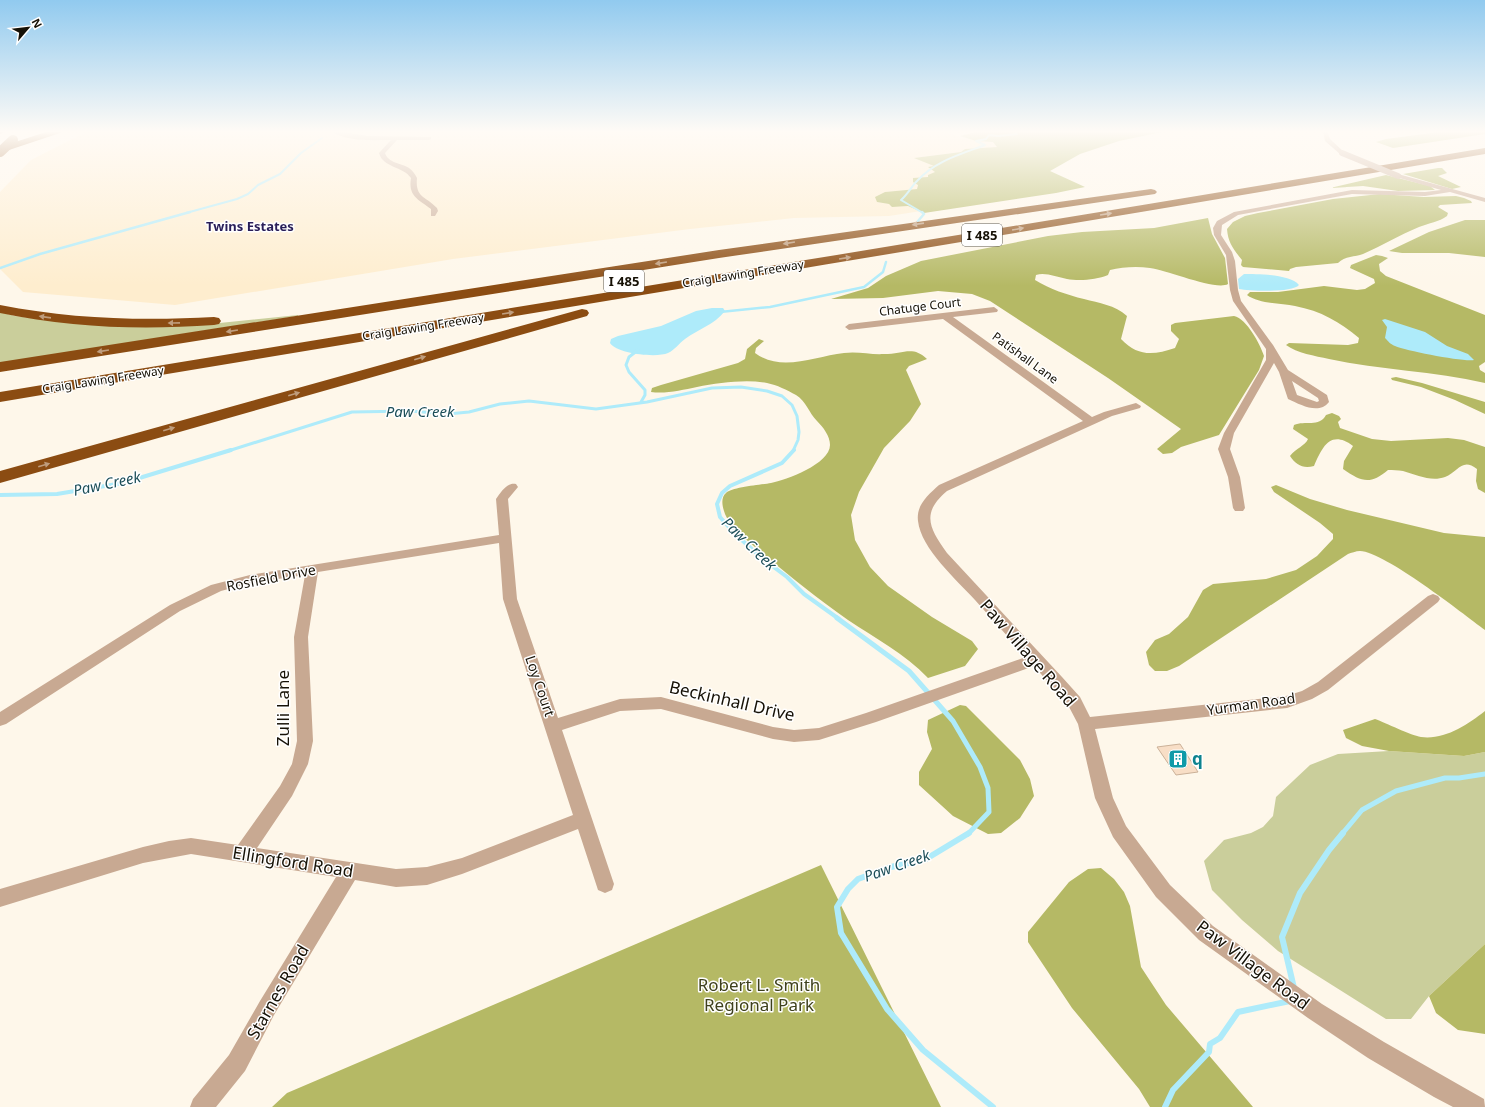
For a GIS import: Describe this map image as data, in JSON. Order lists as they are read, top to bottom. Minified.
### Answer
{"streets":{"highway":["I 485","Craig Lawing Freeway"],"street":["Chatuge Court","Patishall Lane","Rosfield Drive","Paw Village Road","Loy Court","Beckinhall Drive","Yurman Road","Zulli Lane","Ellingford Road","Starnes Road"]},"crossings":[["Chatuge Court","Patishall Lane"],["Patishall Lane","Paw Village Road"],["Rosfield Drive","Loy Court"],["Rosfield Drive","Zulli Lane"],["Paw Village Road","Beckinhall Drive"],["Paw Village Road","Yurman Road"],["Loy Court","Beckinhall Drive"],["Loy Court","Ellingford Road"],["Zulli Lane","Ellingford Road"],["Ellingford Road","Starnes Road"]],"districts":["Twins Estates"],"water":["Paw Creek"],"parks":["Robert L. Smith Regional Park"],"places":{"building":["q"]},"north":"top right"}
